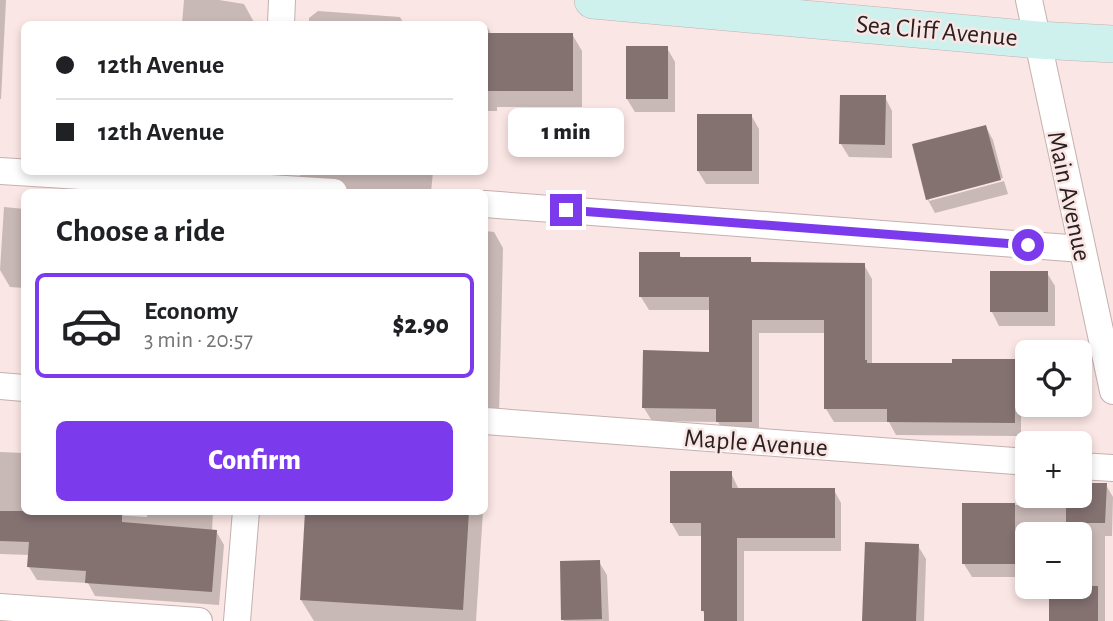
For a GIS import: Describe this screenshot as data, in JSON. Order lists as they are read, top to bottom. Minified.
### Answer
{"streets":{"street":["Sea Cliff Avenue","Main Avenue","Maple Avenue"]},"crossings":[["Sea Cliff Avenue","Main Avenue"]],"page":{"banner":["12th Avenue","12th Avenue"],"bubble":"1 min","heading":"Choose a ride","list":[{"name":"Economy","note":"3 min · 20:57","value":"$2.90"}],"map_buttons":["+","−"],"buttons":"Confirm"}}
